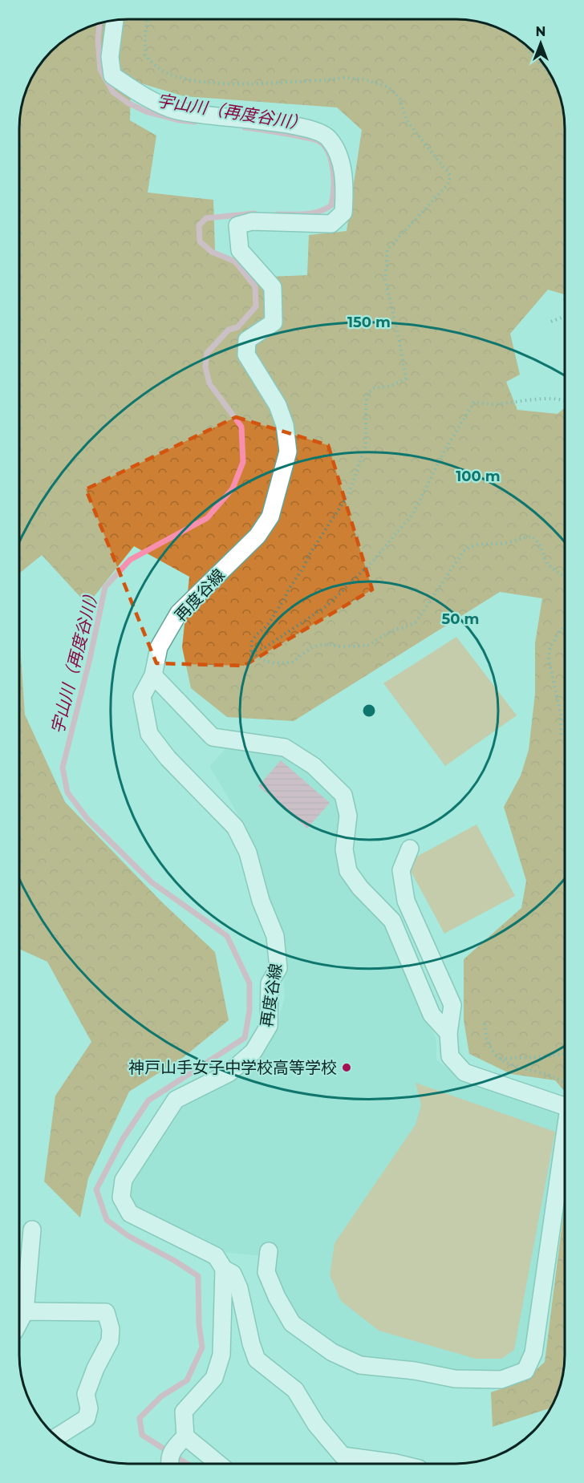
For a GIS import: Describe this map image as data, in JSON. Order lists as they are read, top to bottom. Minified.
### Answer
{"streets":{"street":["再度谷線"]},"water":["宇山川（再度谷川）"],"places":["神戸山手女子中学校高等学校"],"north":"top","rings":["150 m","100 m","50 m"]}
